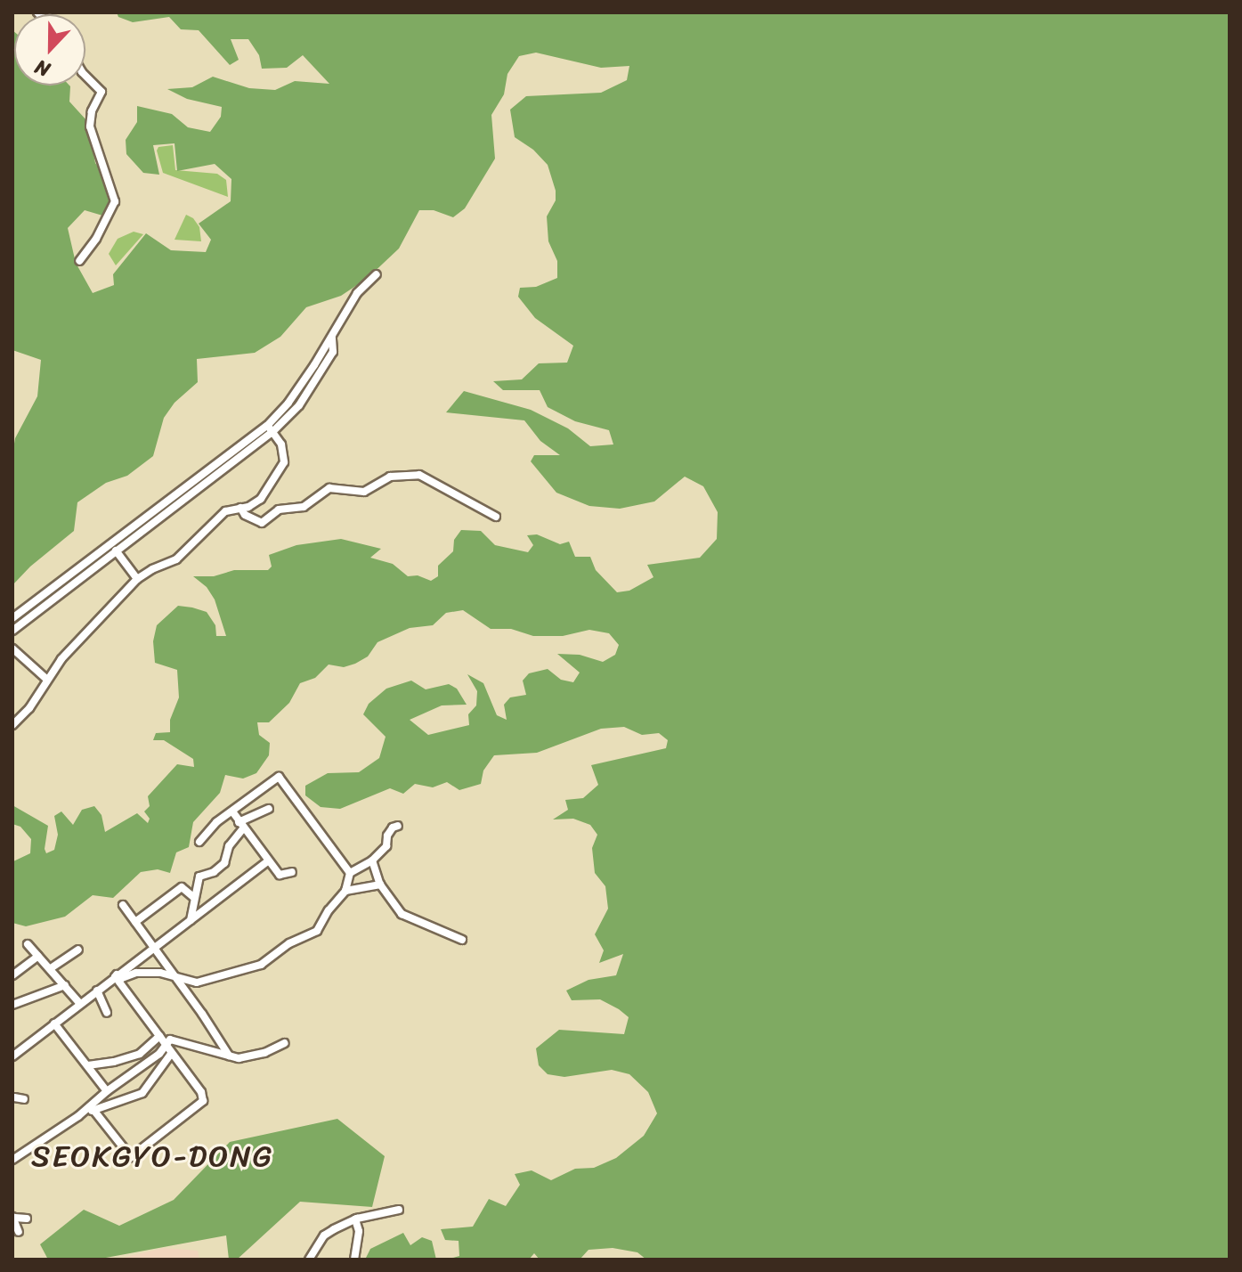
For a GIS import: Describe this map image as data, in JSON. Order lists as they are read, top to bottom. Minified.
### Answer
{"districts":["SEOKGYO-DONG"],"north":"bottom"}
